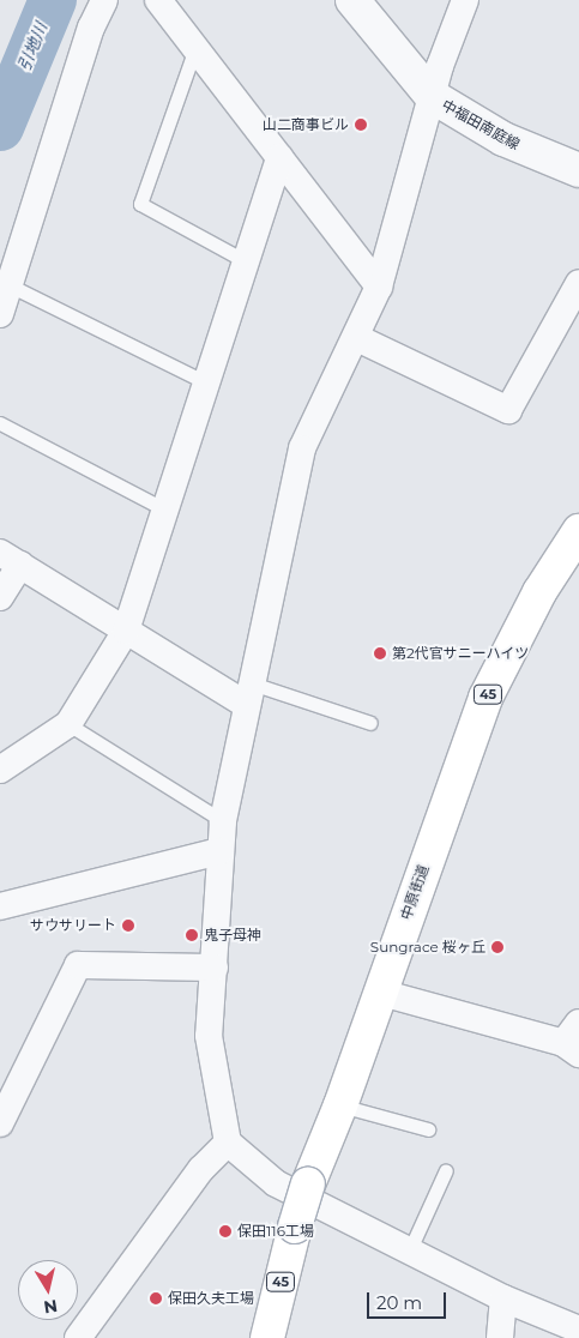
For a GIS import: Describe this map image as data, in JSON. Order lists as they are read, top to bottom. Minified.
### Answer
{"streets":{"main road":["45","中原街道"],"street":["中福田南庭線"]},"water":["引地川"],"places":["山二商事ビル","第2代官サニーハイツ","サウサリート","鬼子母神","Sungrace 桜ヶ丘","保田116工場","保田久夫工場"],"scale_bar":"20 m","north":"bottom"}
